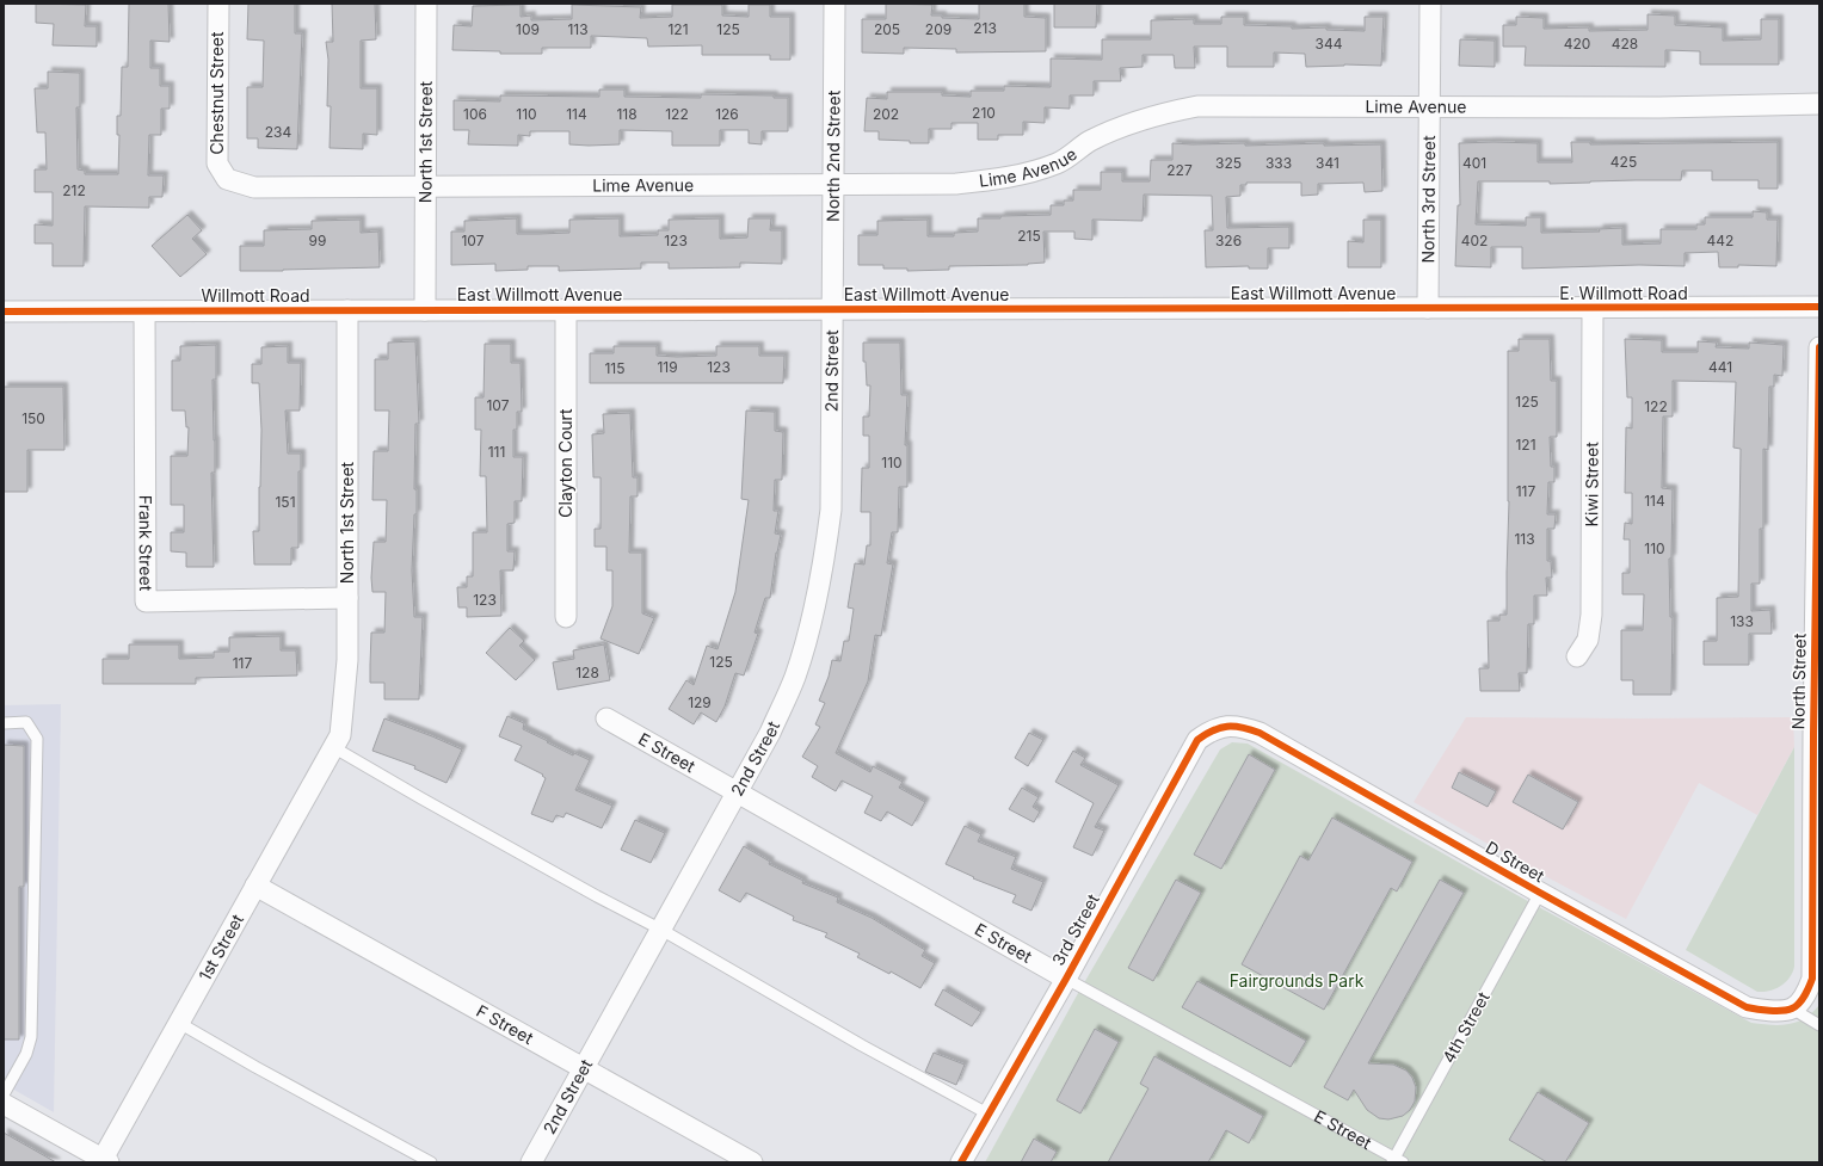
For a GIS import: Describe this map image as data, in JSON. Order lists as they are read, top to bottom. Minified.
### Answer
{"streets":{"street":["Chestnut Street","Lime Avenue","North 1st Street","North 2nd Street","North 3rd Street","East Willmott Avenue","E. Willmott Road","Willmott Road","2nd Street","Clayton Court","Kiwi Street","Frank Street","North Street","E Street","D Street","3rd Street","1st Street","F Street"],"lane":["4th Street"]},"crossings":[["Chestnut Street","Lime Avenue"],["Lime Avenue","North 1st Street"],["Lime Avenue","North 2nd Street"],["Lime Avenue","North 3rd Street"],["North 1st Street","East Willmott Avenue"],["North 1st Street","Willmott Road"],["North 1st Street","Frank Street"],["North 1st Street","1st Street"],["North 2nd Street","East Willmott Avenue"],["North 2nd Street","2nd Street"],["North 3rd Street","East Willmott Avenue"],["North 3rd Street","E. Willmott Road"],["East Willmott Avenue","E. Willmott Road"],["East Willmott Avenue","Willmott Road"],["East Willmott Avenue","2nd Street"],["East Willmott Avenue","Clayton Court"],["E. Willmott Road","Kiwi Street"],["Willmott Road","Frank Street"],["2nd Street","E Street"],["2nd Street","F Street"],["North Street","D Street"],["E Street","3rd Street"],["E Street","4th Street"],["D Street","3rd Street"],["D Street","4th Street"],["1st Street","F Street"]],"parks":["Fairgrounds Park"],"house_numbers":["213","109","113","121","125","205","209","344","420","428","210","106","110","114","118","122","126","202","234","425","325","333","341","401","227","212","215","99","107","123","326","402","442","119","123","441","115","125","107","122","150","121","111","110","117","114","151","113","110","123","133","125","117","128","129"]}
